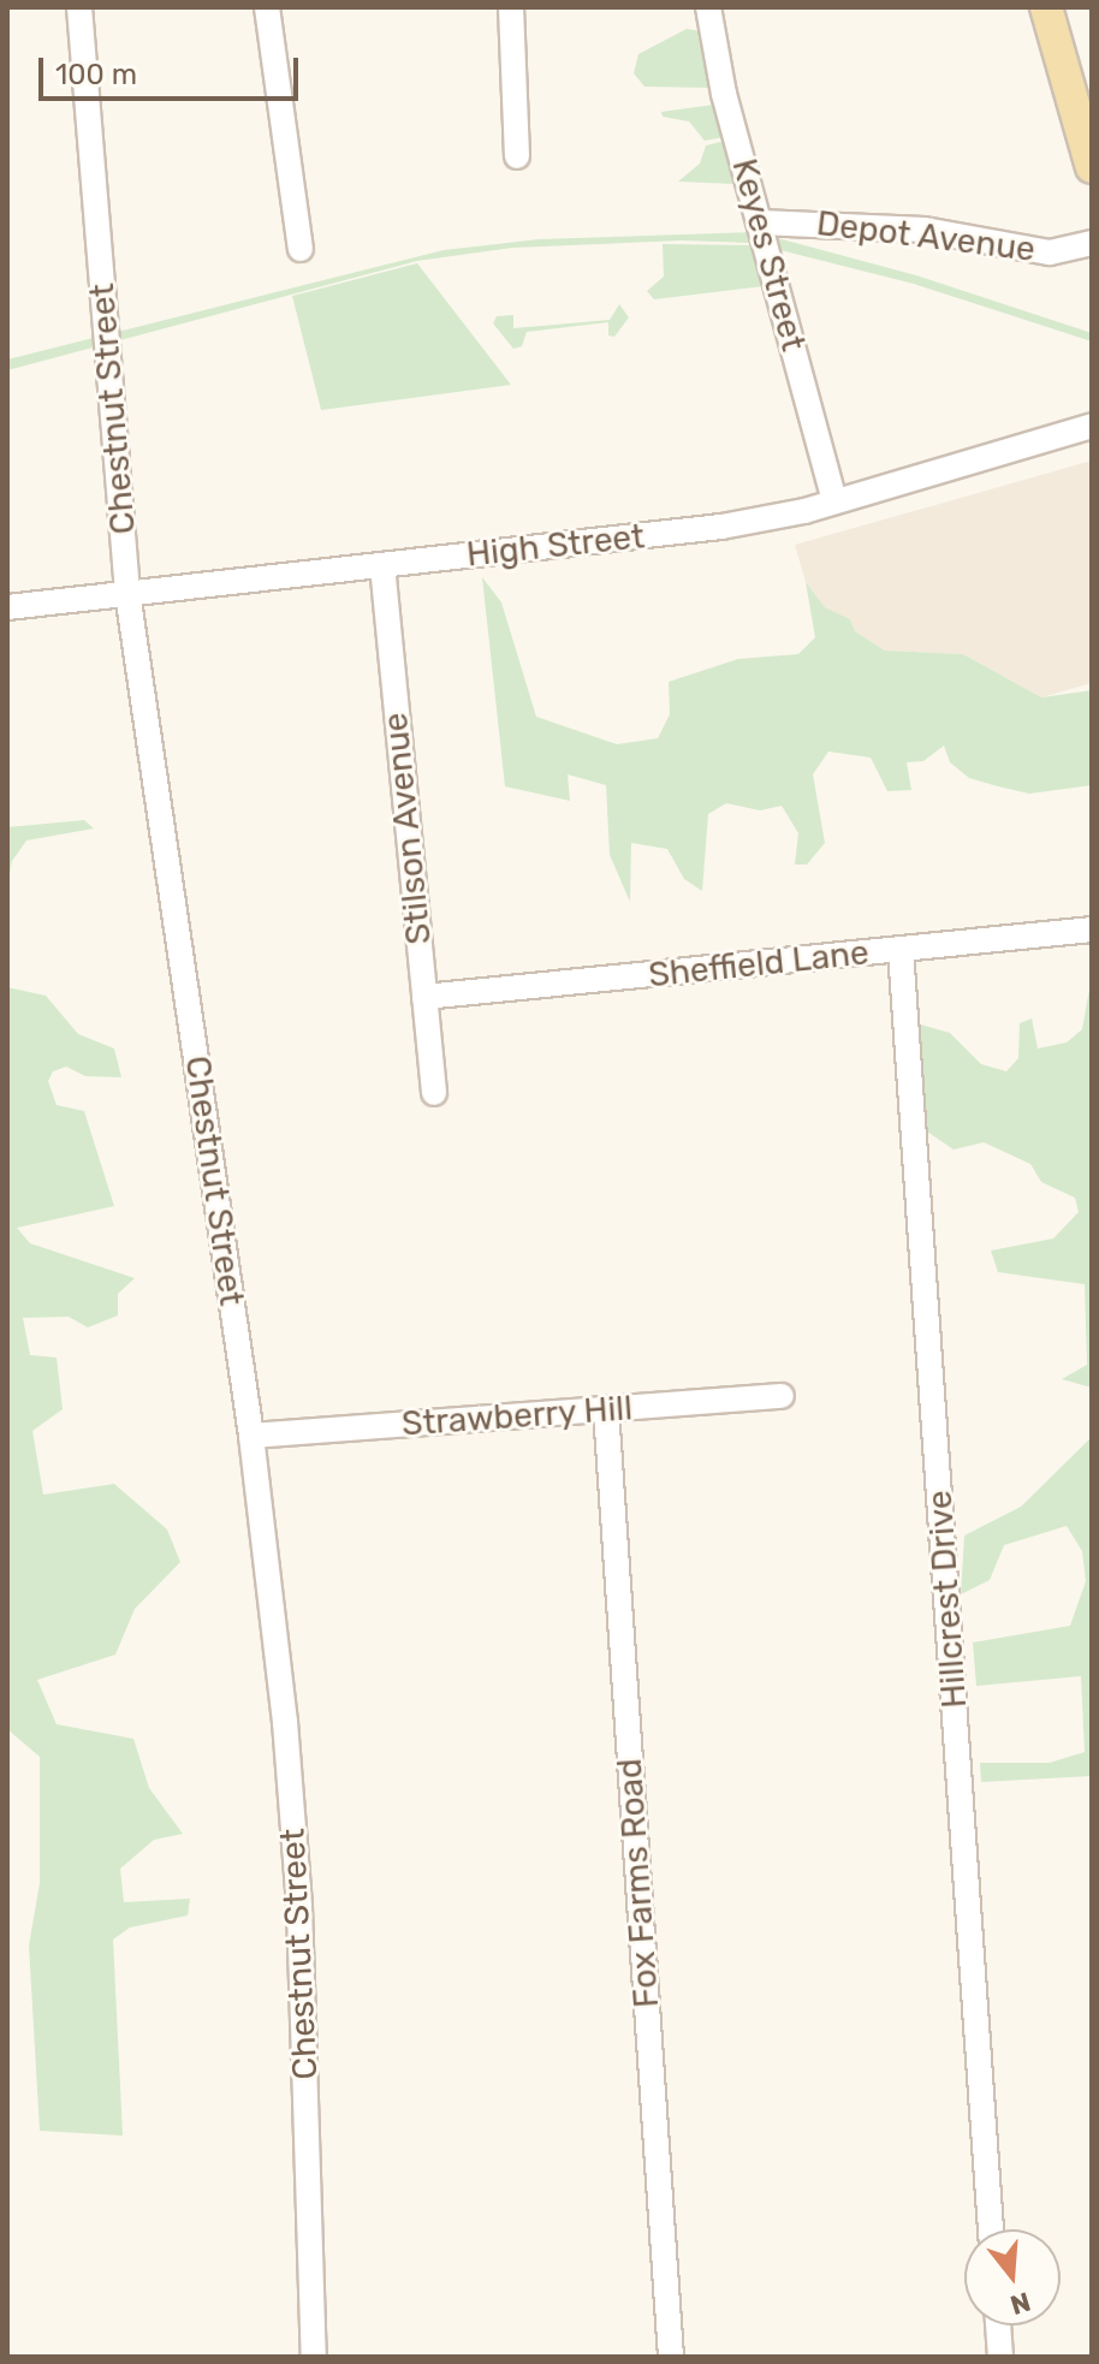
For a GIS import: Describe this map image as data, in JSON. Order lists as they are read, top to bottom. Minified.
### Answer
{"streets":{"street":["Depot Avenue","Keyes Street","Chestnut Street","High Street","Stilson Avenue","Sheffield Lane","Strawberry Hill","Hillcrest Drive","Fox Farms Road"]},"crossings":[["Depot Avenue","Keyes Street"],["Keyes Street","High Street"],["Chestnut Street","High Street"],["Chestnut Street","Strawberry Hill"],["High Street","Stilson Avenue"],["Stilson Avenue","Sheffield Lane"],["Sheffield Lane","Hillcrest Drive"],["Strawberry Hill","Fox Farms Road"]],"scale_bar":"100 m","north":"bottom"}
